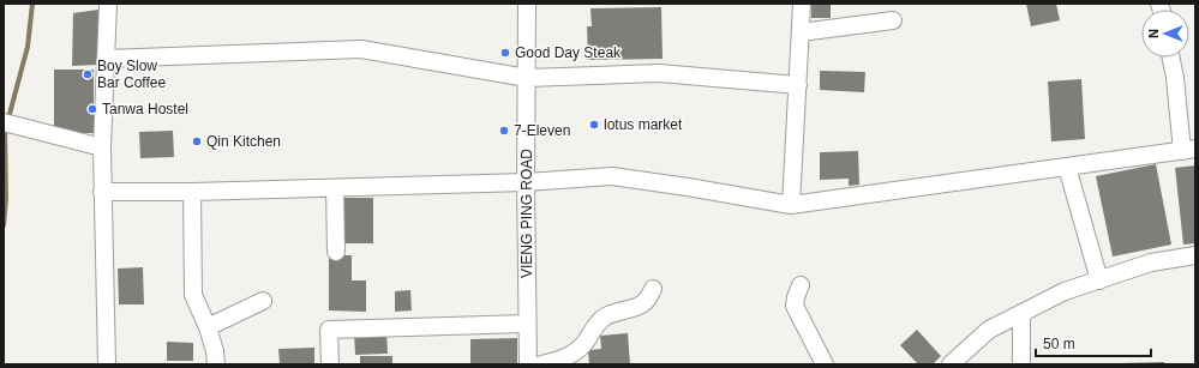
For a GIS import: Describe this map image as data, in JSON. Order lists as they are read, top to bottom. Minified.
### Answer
{"streets":{"street":["VIENG PING ROAD"]},"places":["Good Day Steak","Boy Slow Bar Coffee","Tanwa Hostel","lotus market","7-Eleven","Qin Kitchen"],"scale_bar":"50 m","north":"left"}
